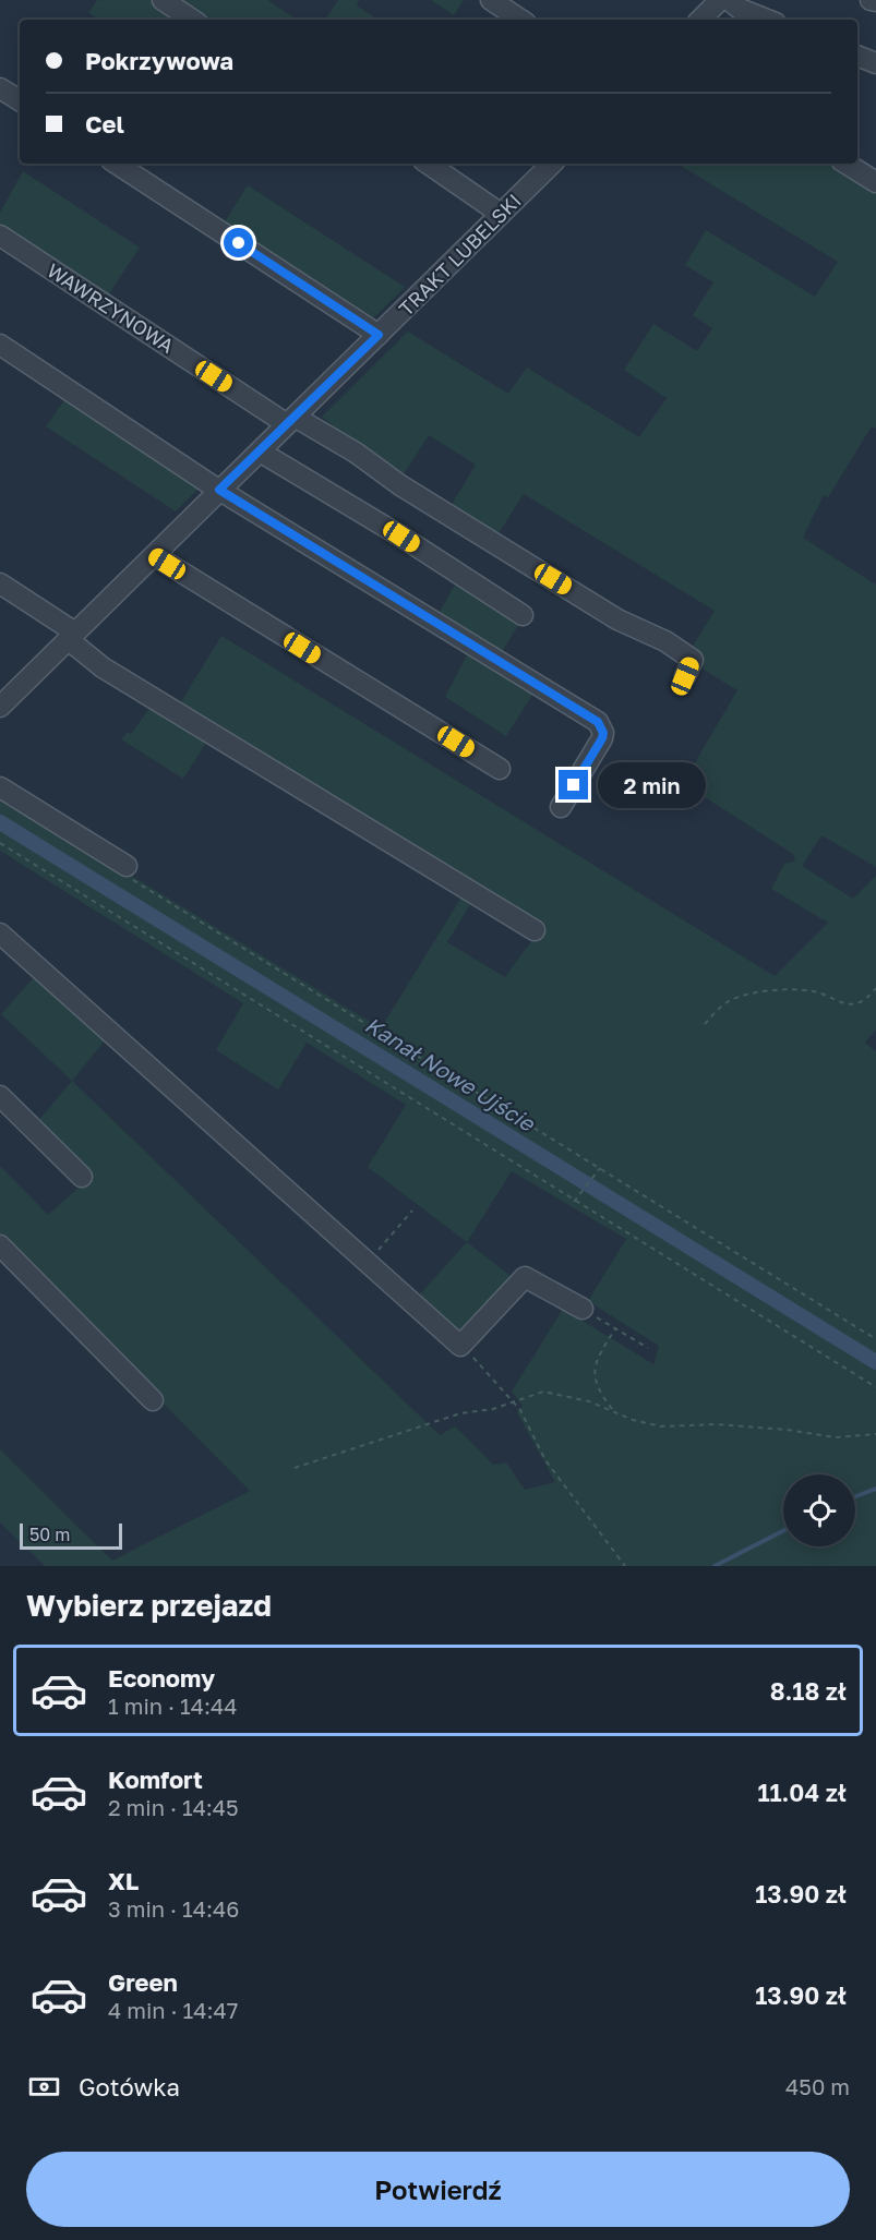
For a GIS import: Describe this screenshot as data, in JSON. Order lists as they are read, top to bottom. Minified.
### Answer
{"streets":{"street":["TRAKT LUBELSKI","WAWRZYNOWA"]},"crossings":[["TRAKT LUBELSKI","WAWRZYNOWA"]],"water":["Kanał Nowe Ujście"],"scale_bar":"50 m","page":{"banner":["Pokrzywowa","Cel"],"bubble":"2 min","scale":"50 m","heading":"Wybierz przejazd","list":[{"name":"Economy","note":"1 min · 14:44","value":"8.18 zł"},{"name":"Komfort","note":"2 min · 14:45","value":"11.04 zł"},{"name":"XL","note":"3 min · 14:46","value":"13.90 zł"},{"name":"Green","note":"4 min · 14:47","value":"13.90 zł"}],"pay":["Gotówka","450 m"],"buttons":"Potwierdź"}}
